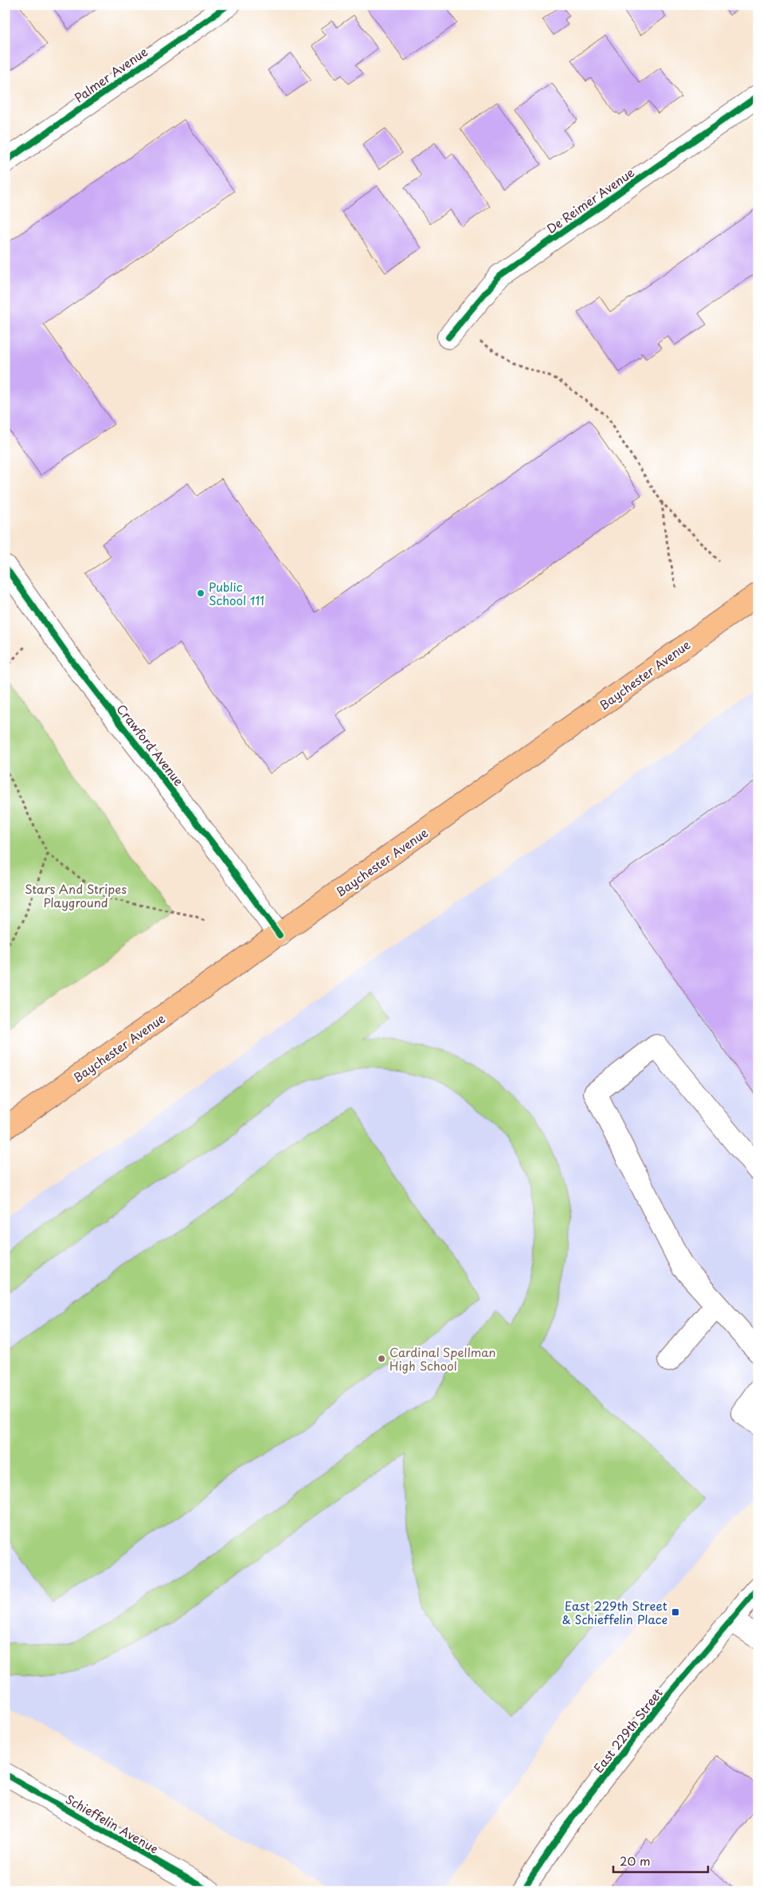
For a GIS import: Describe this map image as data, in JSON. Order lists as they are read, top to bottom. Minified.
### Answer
{"streets":{"main road":["Baychester Avenue"],"street":["Palmer Avenue","De Reimer Avenue","Crawford Avenue","East 229th Street","Schieffelin Avenue"]},"crossings":[["Baychester Avenue","Crawford Avenue"]],"parks":["Stars And Stripes Playground"],"places":{"other":["Public School 111","Cardinal Spellman High School"],"transit":["East 229th Street & Schieffelin Place"]},"scale_bar":"20 m"}
